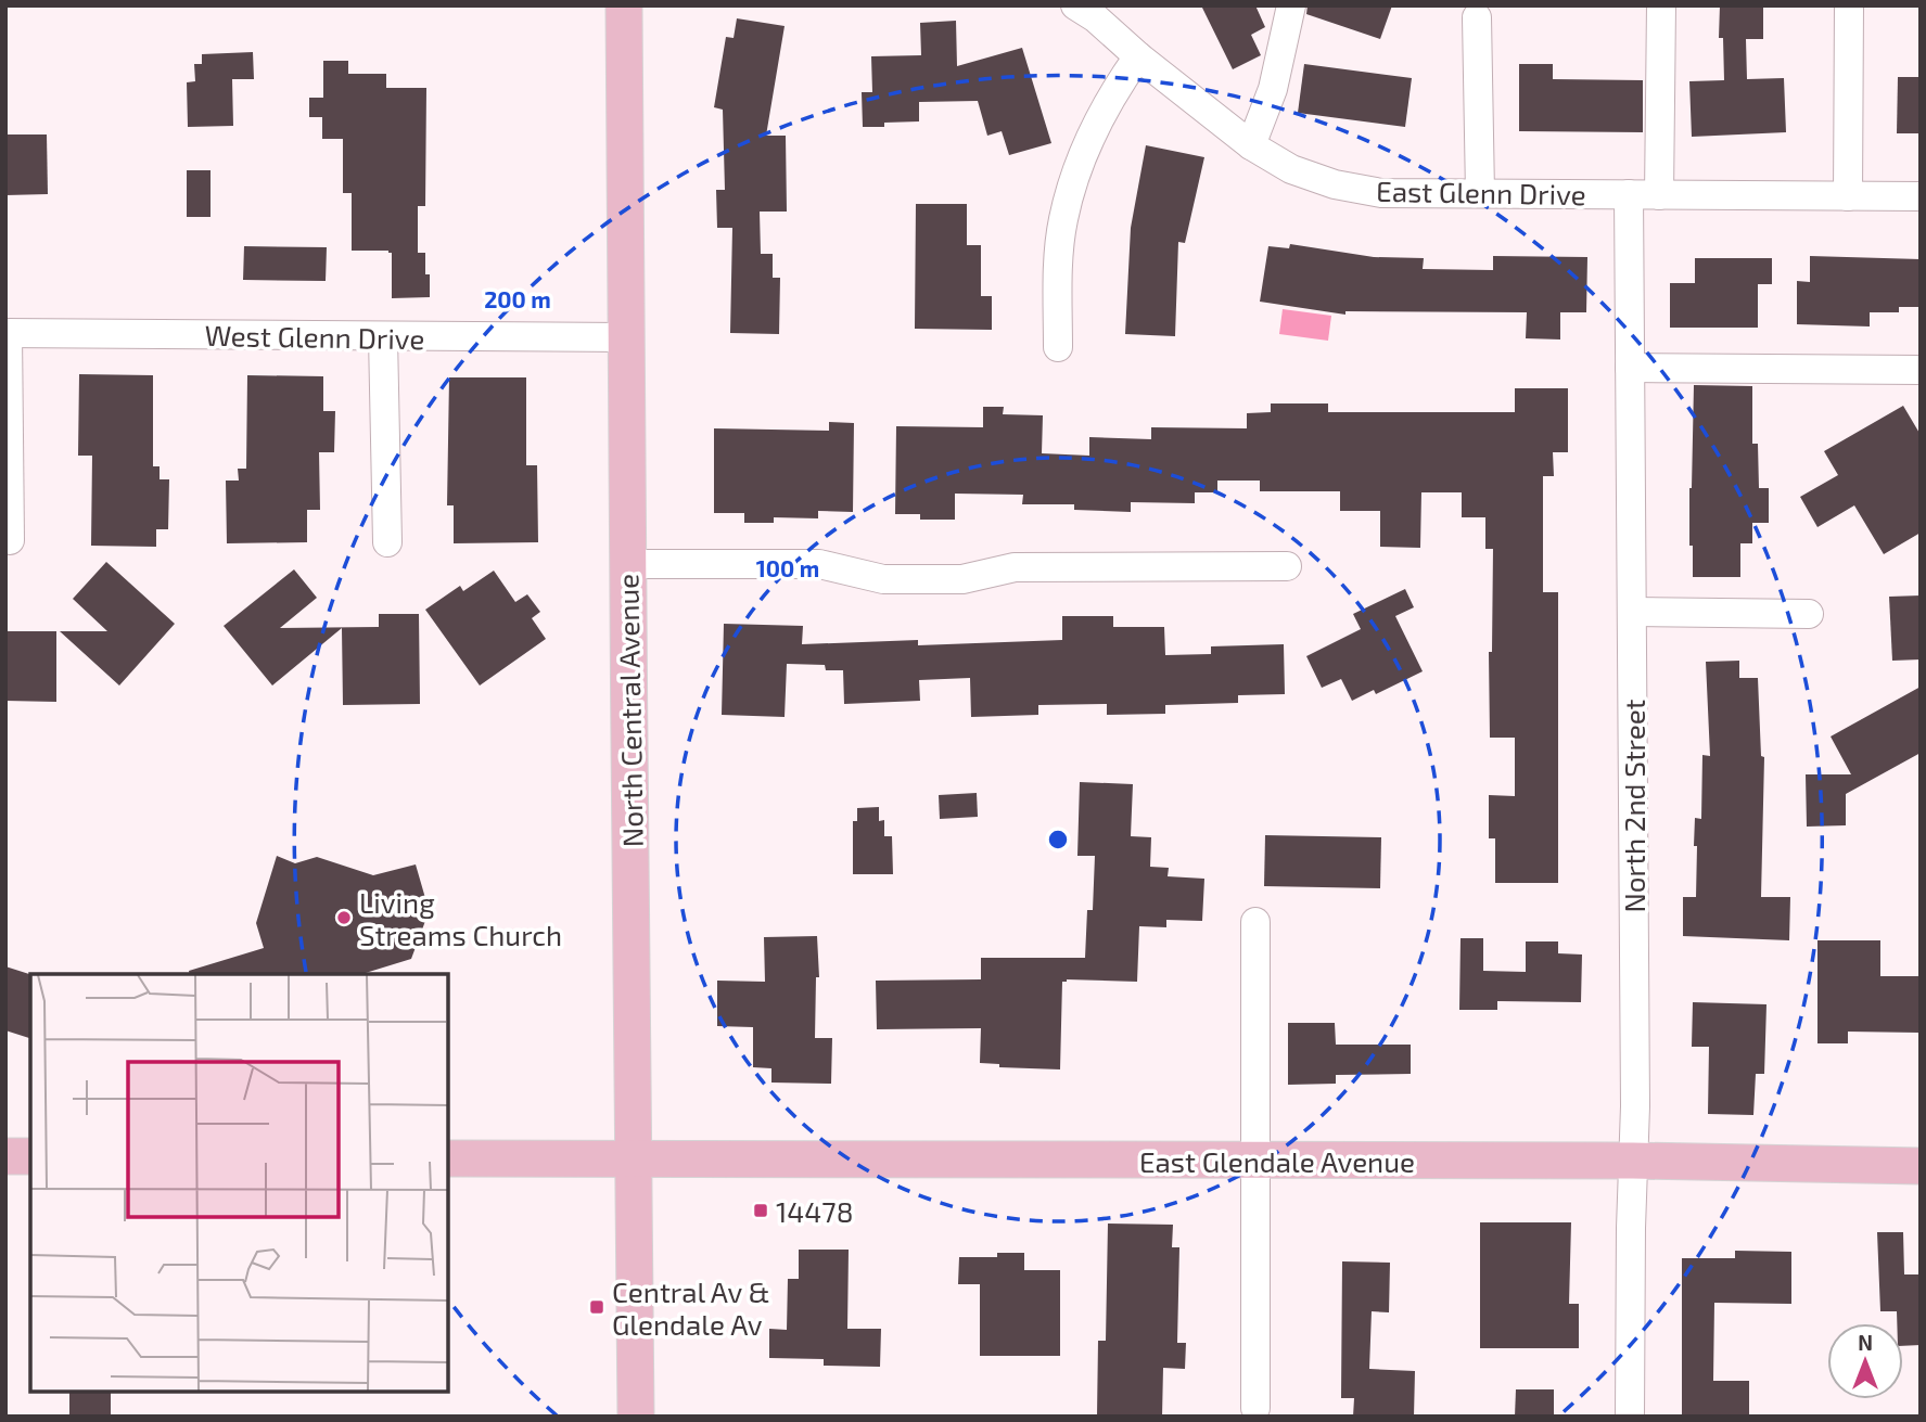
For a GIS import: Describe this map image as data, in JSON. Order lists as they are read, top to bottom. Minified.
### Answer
{"streets":{"main road":["North Central Avenue","East Glendale Avenue"],"street":["East Glenn Drive","West Glenn Drive","North 2nd Street"]},"crossings":[["East Glenn Drive","North 2nd Street"],["West Glenn Drive","North Central Avenue"],["North Central Avenue","East Glendale Avenue"],["North 2nd Street","East Glendale Avenue"]],"places":{"other":["Living Streams Church"],"transit":["14478","Central Av & Glendale Av"]},"north":"top","rings":["200 m","100 m"]}
